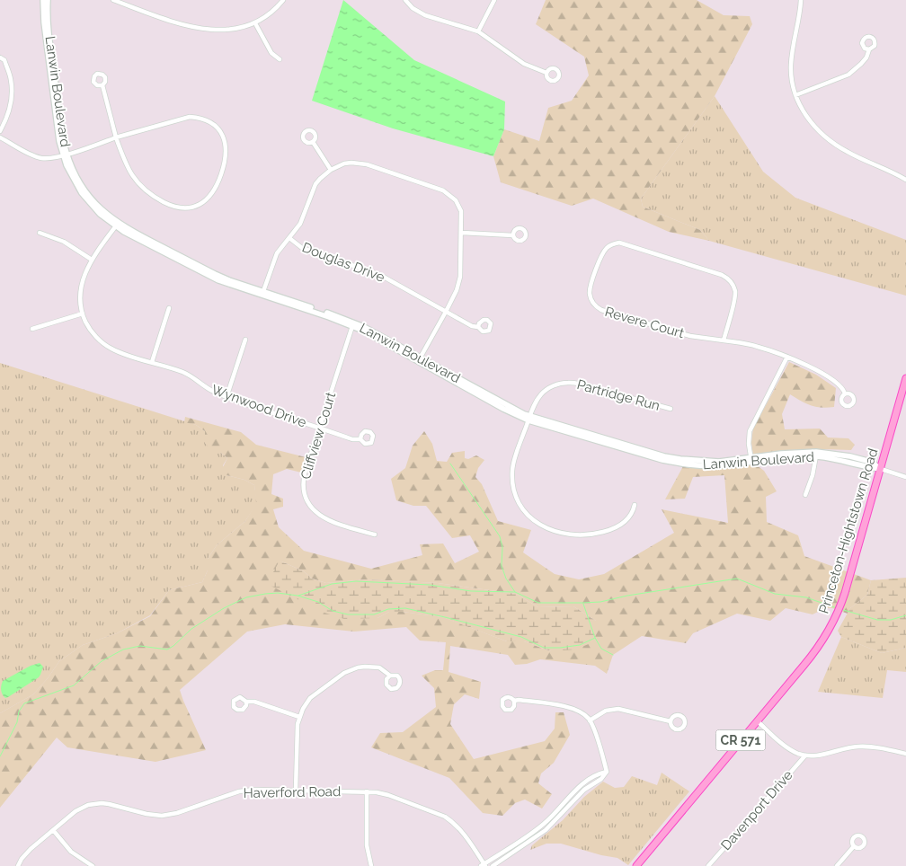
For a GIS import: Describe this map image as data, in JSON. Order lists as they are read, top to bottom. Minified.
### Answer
{"streets":{"main road":["Princeton-Hightstown Road","CR 571"],"street":["Lanwin Boulevard","Douglas Drive","Revere Court","Partridge Run","Wynwood Drive","Cliffview Court","Haverford Road","Davenport Drive"]},"crossings":[["Lanwin Boulevard","Partridge Run"],["Lanwin Boulevard","Wynwood Drive"],["Lanwin Boulevard","Cliffview Court"],["Lanwin Boulevard","Princeton-Hightstown Road"],["Wynwood Drive","Cliffview Court"]]}
